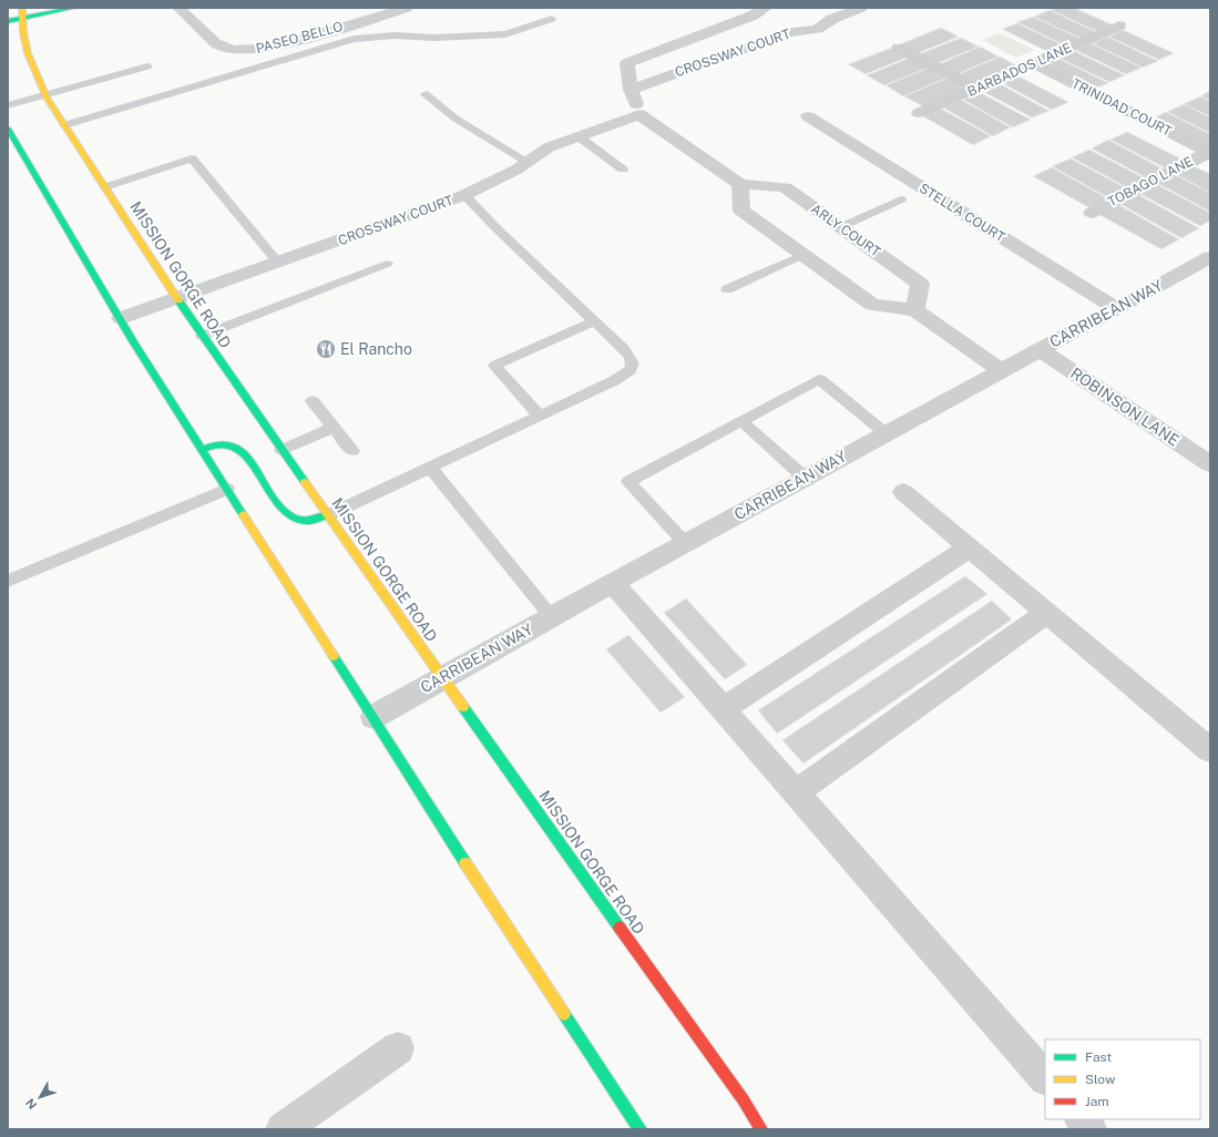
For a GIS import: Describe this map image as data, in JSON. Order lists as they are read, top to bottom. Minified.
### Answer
{"streets":{"main road":["MISSION GORGE ROAD"],"street":["PASEO BELLO","CROSSWAY COURT","BARBADOS LANE","TRINIDAD COURT","TOBAGO LANE","STELLA COURT","ARLY COURT","CARRIBEAN WAY","ROBINSON LANE"]},"crossings":[["CROSSWAY COURT","ARLY COURT"],["CROSSWAY COURT","MISSION GORGE ROAD"],["BARBADOS LANE","TRINIDAD COURT"],["TRINIDAD COURT","TOBAGO LANE"],["STELLA COURT","CARRIBEAN WAY"],["MISSION GORGE ROAD","CARRIBEAN WAY"],["CARRIBEAN WAY","ROBINSON LANE"]],"places":{"restaurant":["El Rancho"]},"legend":["Fast","Slow","Jam"],"north":"bottom left"}
